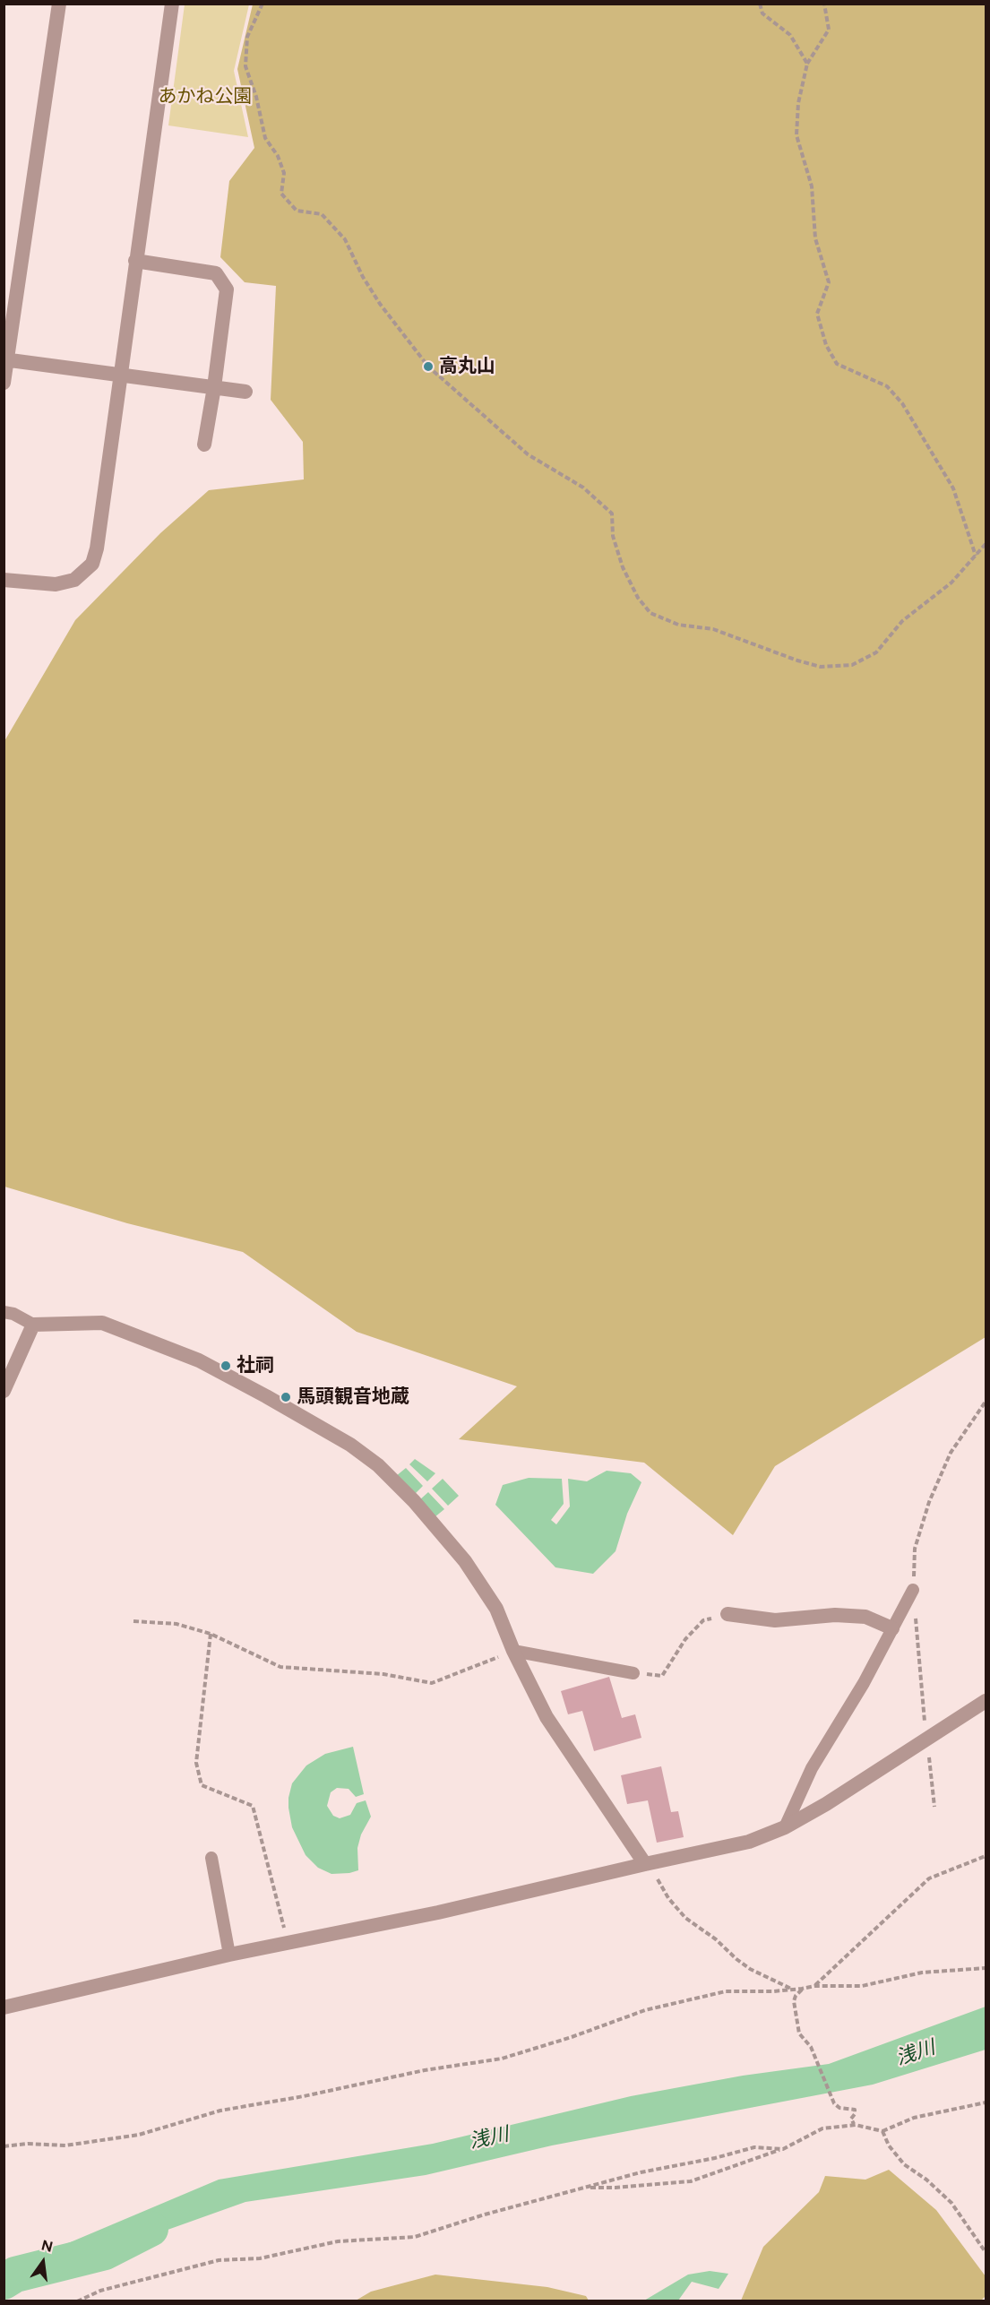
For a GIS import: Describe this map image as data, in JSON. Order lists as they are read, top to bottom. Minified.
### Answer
{"water":["浅川"],"parks":["あかね公園"],"places":["高丸山","社祠","馬頭観音地蔵"],"north":"top"}
